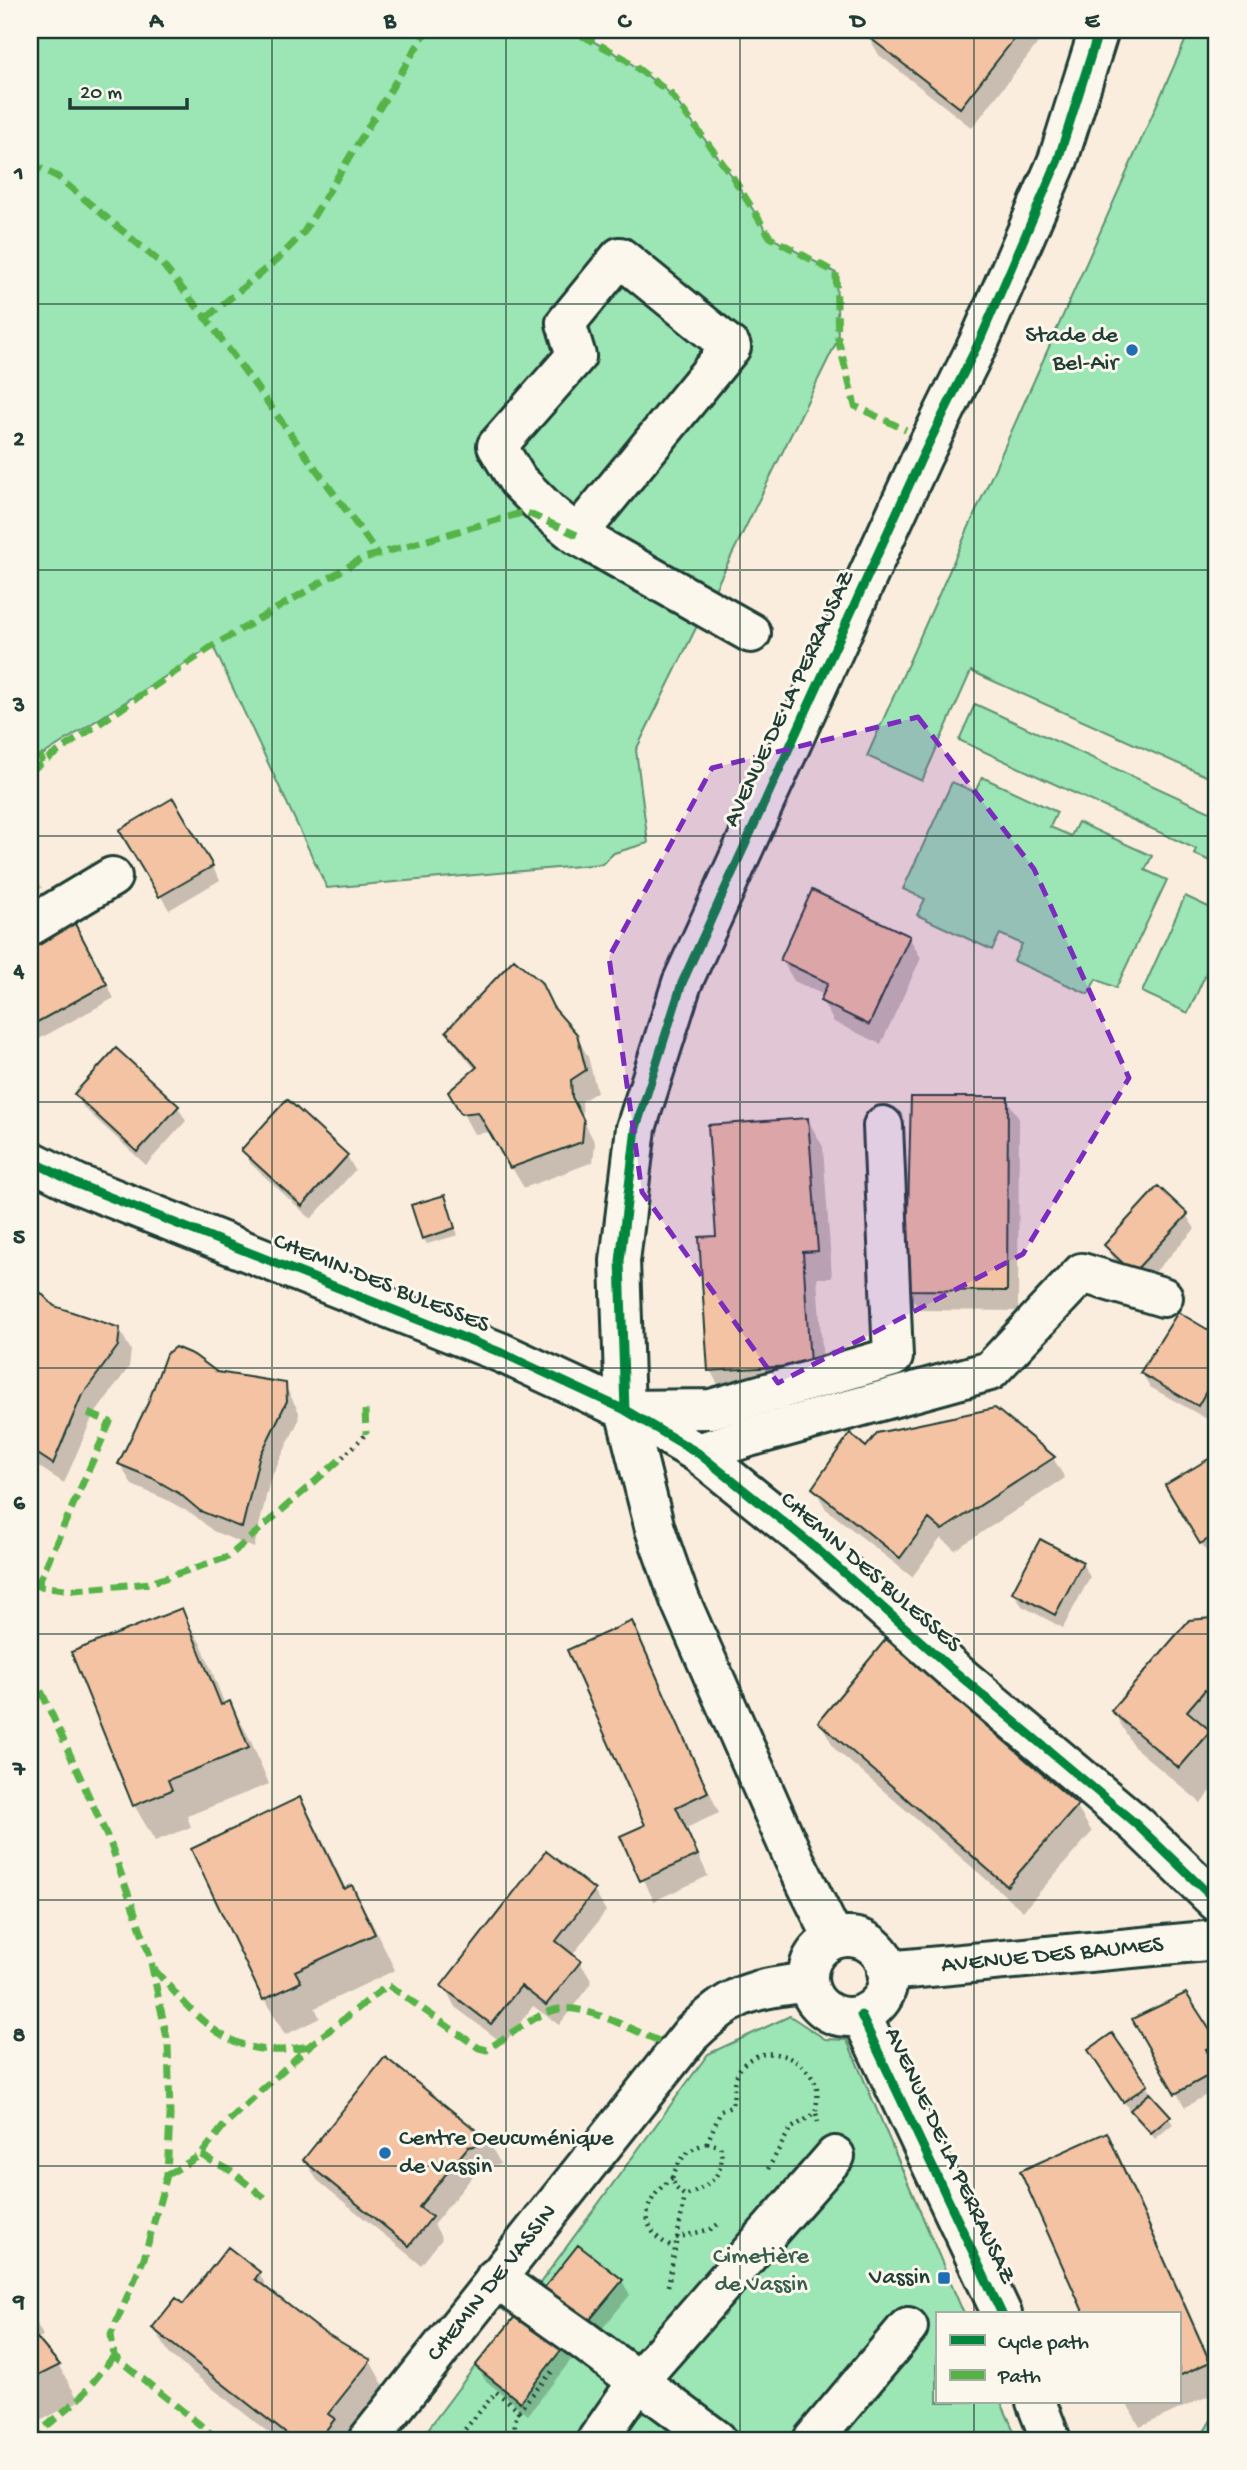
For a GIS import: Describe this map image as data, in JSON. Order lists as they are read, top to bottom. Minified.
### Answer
{"streets":{"street":["AVENUE DE LA PERRAUSAZ","CHEMIN DES BULESSES","AVENUE DES BAUMES","CHEMIN DE VASSIN"]},"crossings":[["AVENUE DE LA PERRAUSAZ","CHEMIN DES BULESSES"],["AVENUE DE LA PERRAUSAZ","AVENUE DES BAUMES"],["AVENUE DE LA PERRAUSAZ","CHEMIN DE VASSIN"],["AVENUE DES BAUMES","CHEMIN DE VASSIN"]],"parks":["Cimetière de Vassin"],"places":{"other":["Stade de Bel-Air","Centre Oeucuménique de Vassin"],"transit":["Vassin"]},"legend":["Cycle path","Path"],"scale_bar":"20 m","grid":{"columns":["A","B","C","D","E"],"rows":["1","2","3","4","5","6","7","8","9"]}}
